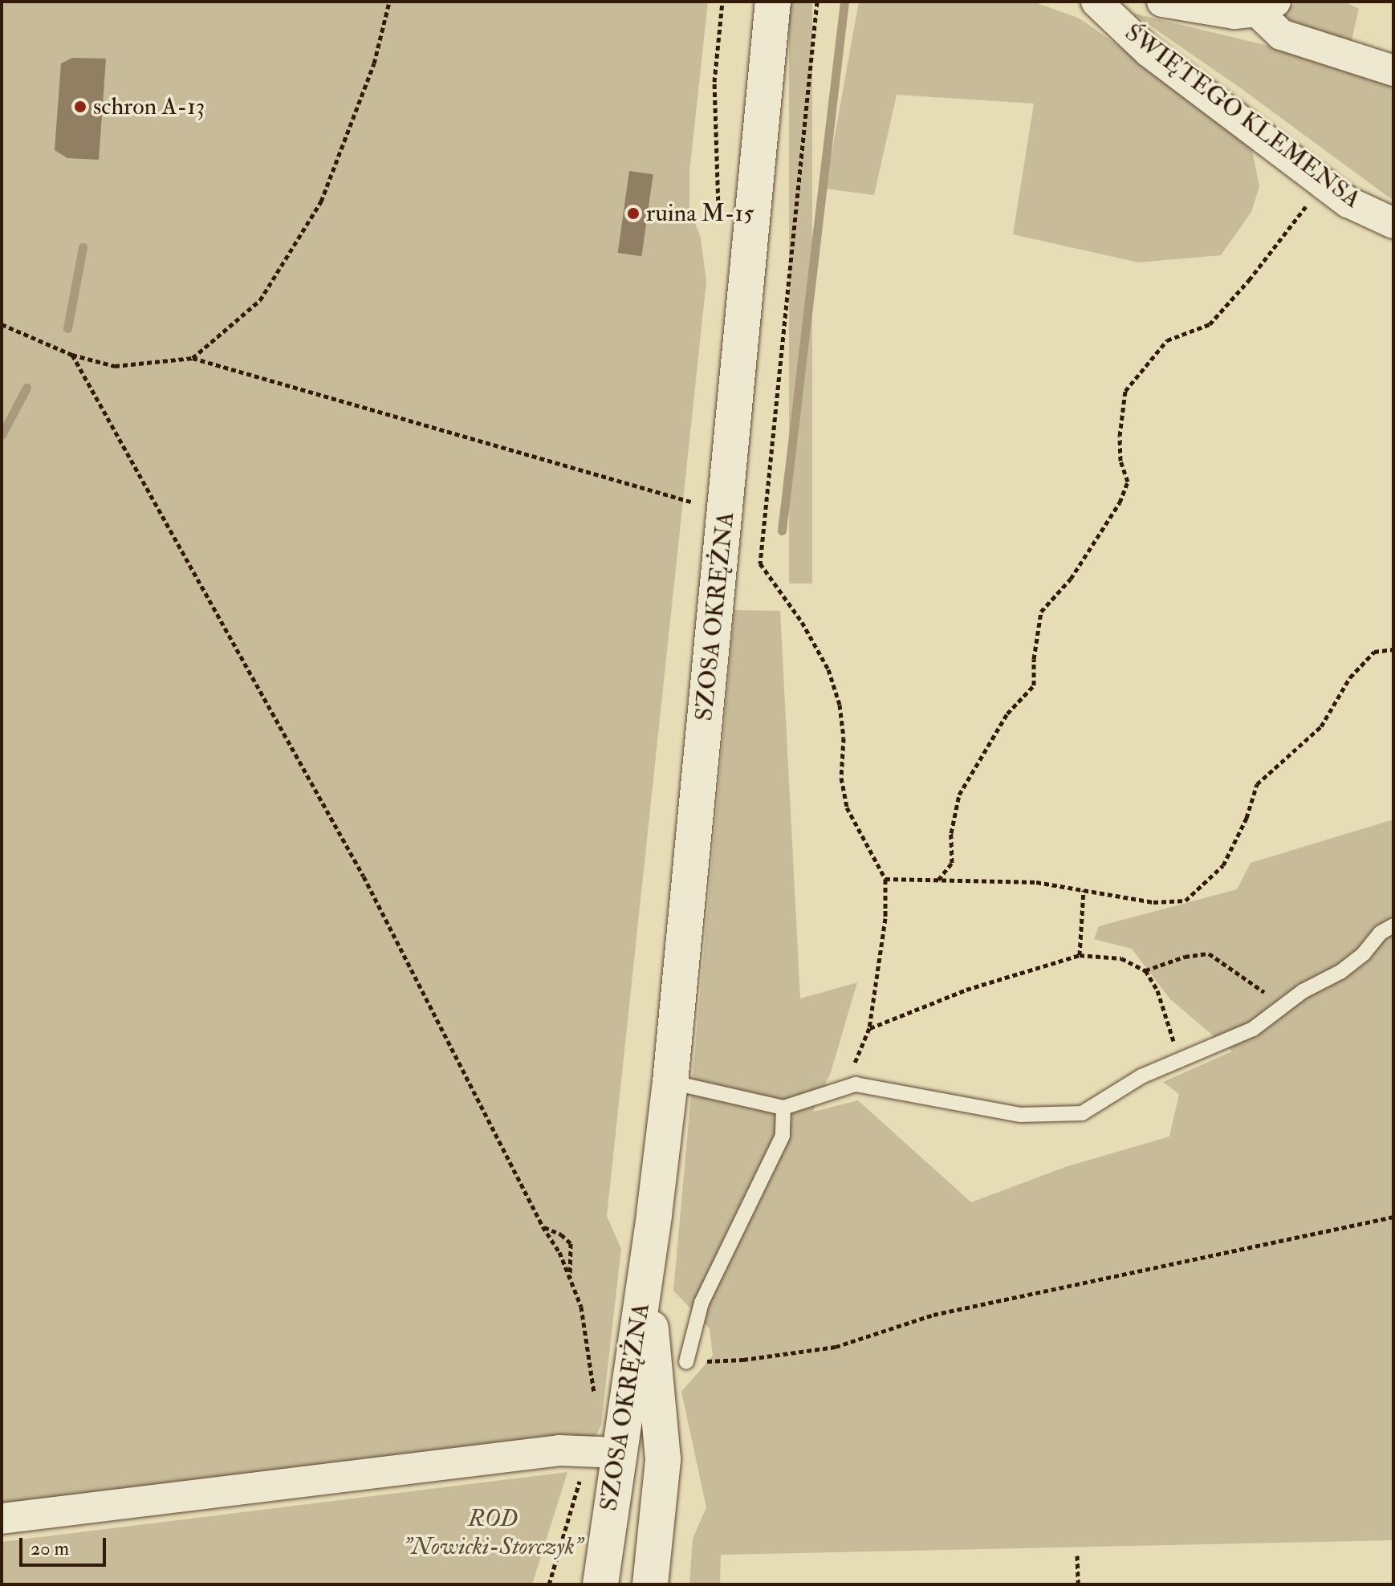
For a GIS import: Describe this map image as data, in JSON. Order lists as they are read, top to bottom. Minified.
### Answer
{"streets":{"street":["ŚWIĘTEGO KLEMENSA","SZOSA OKRĘŻNA"]},"parks":["ROD \"Nowicki-Storczyk\""],"places":["schron A-13","ruina M-15"],"scale_bar":"20 m"}
